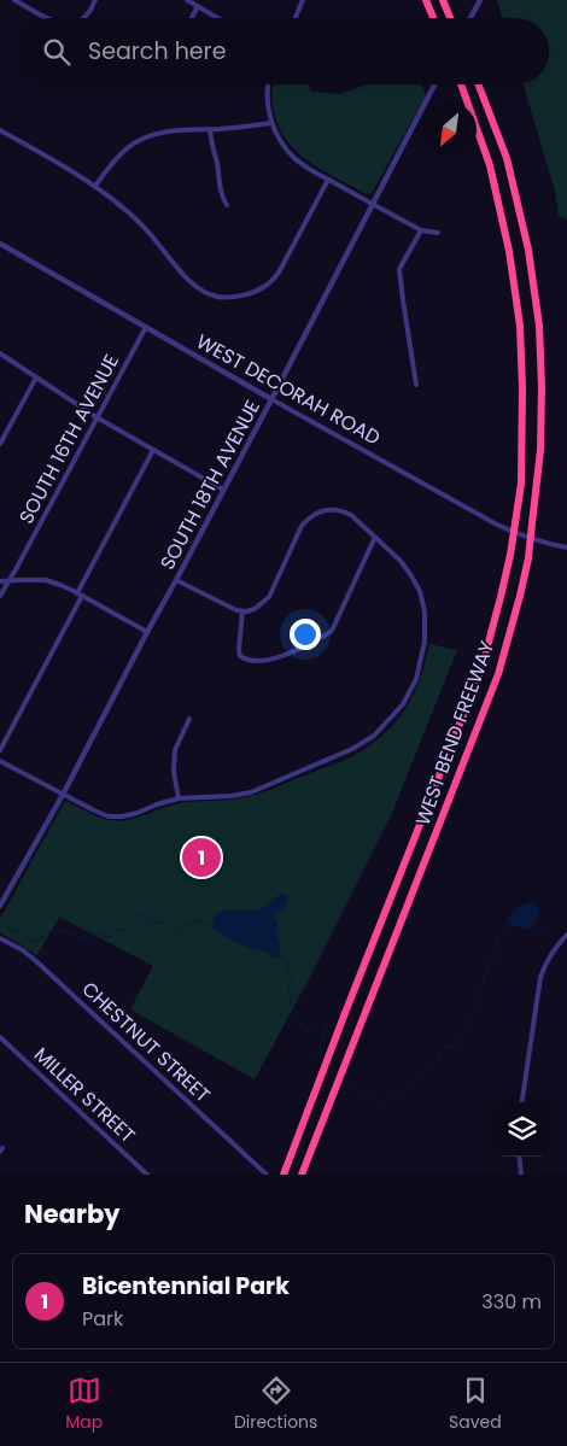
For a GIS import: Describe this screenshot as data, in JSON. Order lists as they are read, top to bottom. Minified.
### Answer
{"streets":{"highway":["WEST BEND FREEWAY"],"street":["WEST DECORAH ROAD","SOUTH 16TH AVENUE","SOUTH 18TH AVENUE","CHESTNUT STREET","MILLER STREET"]},"crossings":[["WEST DECORAH ROAD","SOUTH 16TH AVENUE"],["WEST DECORAH ROAD","SOUTH 18TH AVENUE"]],"north":"bottom left","page":{"search":"Search here","pins":"1","heading":"Nearby","list":[{"mark":"1","name":"Bicentennial Park","note":"Park","value":"330 m"}],"nav":["Map","Directions","Saved"]}}
